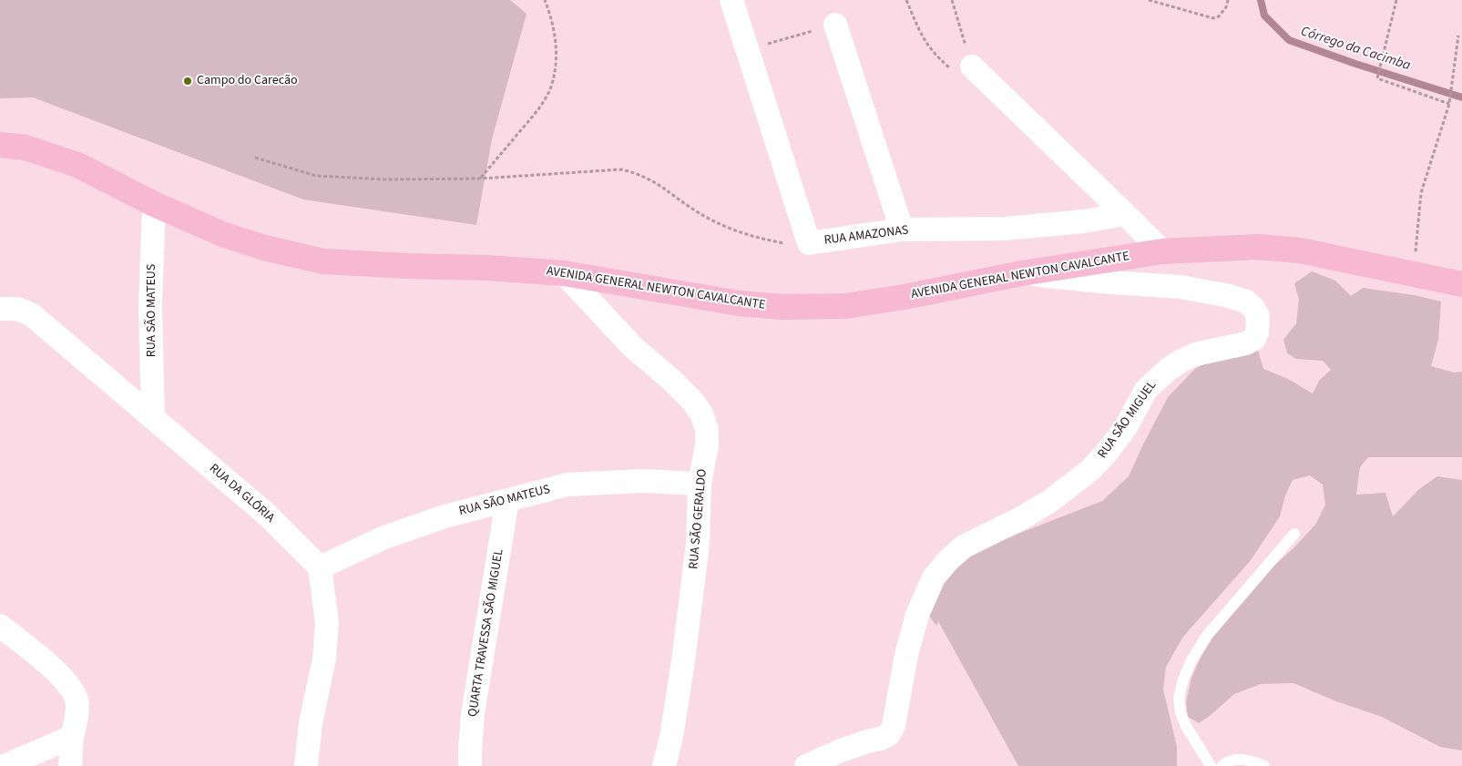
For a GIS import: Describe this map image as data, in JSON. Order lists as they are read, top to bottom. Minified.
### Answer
{"streets":{"main road":["AVENIDA GENERAL NEWTON CAVALCANTE"],"street":["RUA AMAZONAS","RUA SÃO MATEUS","RUA SÃO MIGUEL","RUA DA GLÓRIA","RUA SÃO GERALDO","QUARTA TRAVESSA SÃO MIGUEL"]},"crossings":[["AVENIDA GENERAL NEWTON CAVALCANTE","RUA SÃO MATEUS"],["AVENIDA GENERAL NEWTON CAVALCANTE","RUA SÃO MIGUEL"],["AVENIDA GENERAL NEWTON CAVALCANTE","RUA SÃO GERALDO"],["RUA SÃO MATEUS","RUA DA GLÓRIA"],["RUA SÃO MATEUS","RUA SÃO GERALDO"],["RUA SÃO MATEUS","QUARTA TRAVESSA SÃO MIGUEL"]],"water":["Córrego da Cacimba"],"places":["Campo do Carecão"]}
